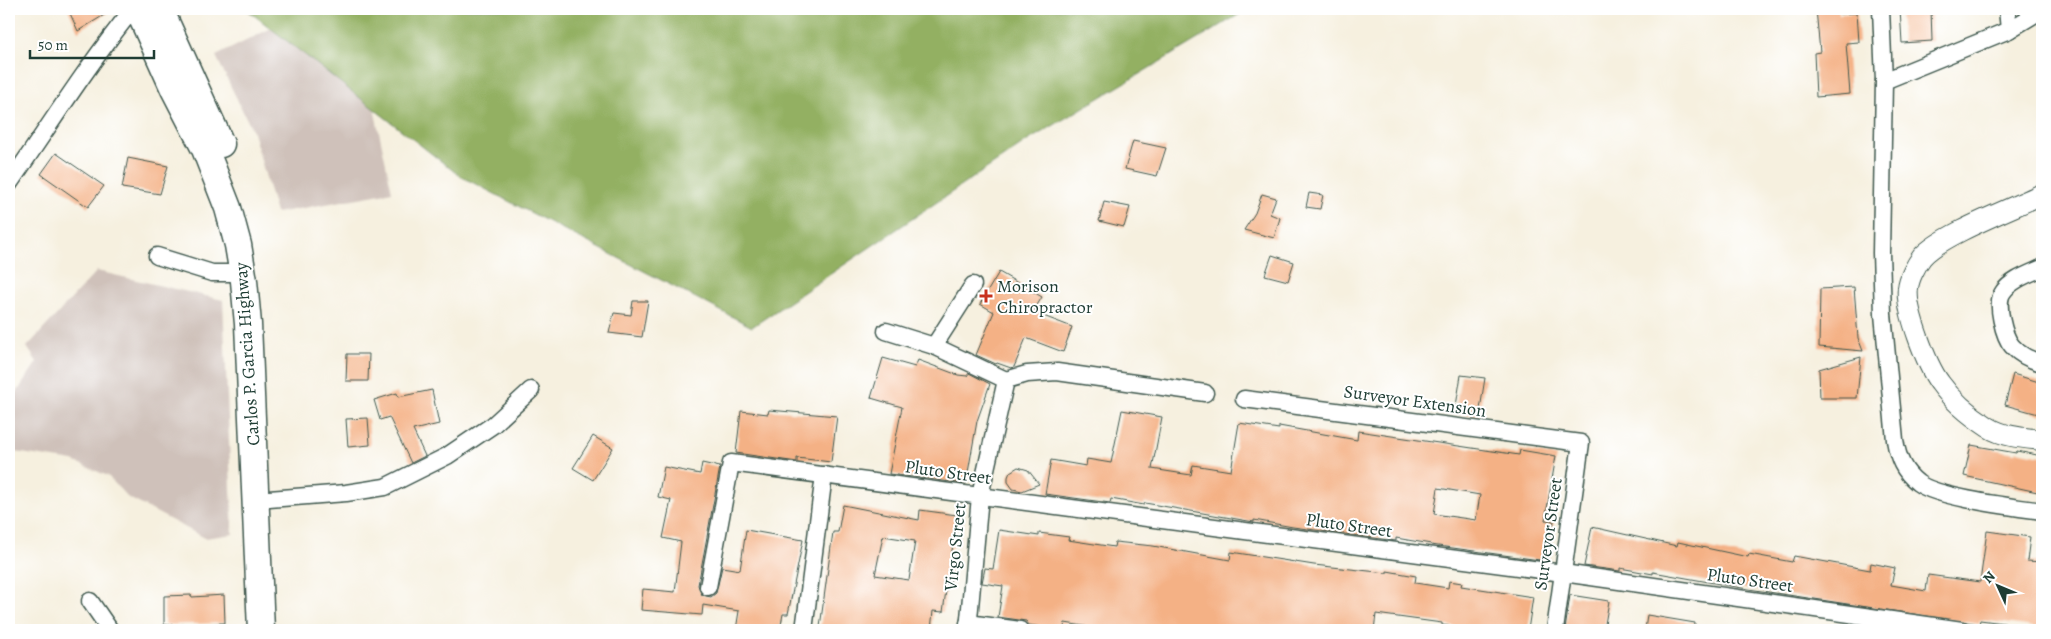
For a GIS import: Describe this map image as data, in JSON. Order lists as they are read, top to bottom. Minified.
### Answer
{"streets":{"highway":["Carlos P. Garcia Highway"],"street":["Surveyor Extension","Pluto Street","Surveyor Street","Virgo Street"]},"crossings":[["Surveyor Extension","Surveyor Street"],["Pluto Street","Surveyor Street"],["Pluto Street","Virgo Street"]],"places":{"health":["Morison Chiropractor"]},"scale_bar":"50 m","north":"top left"}
